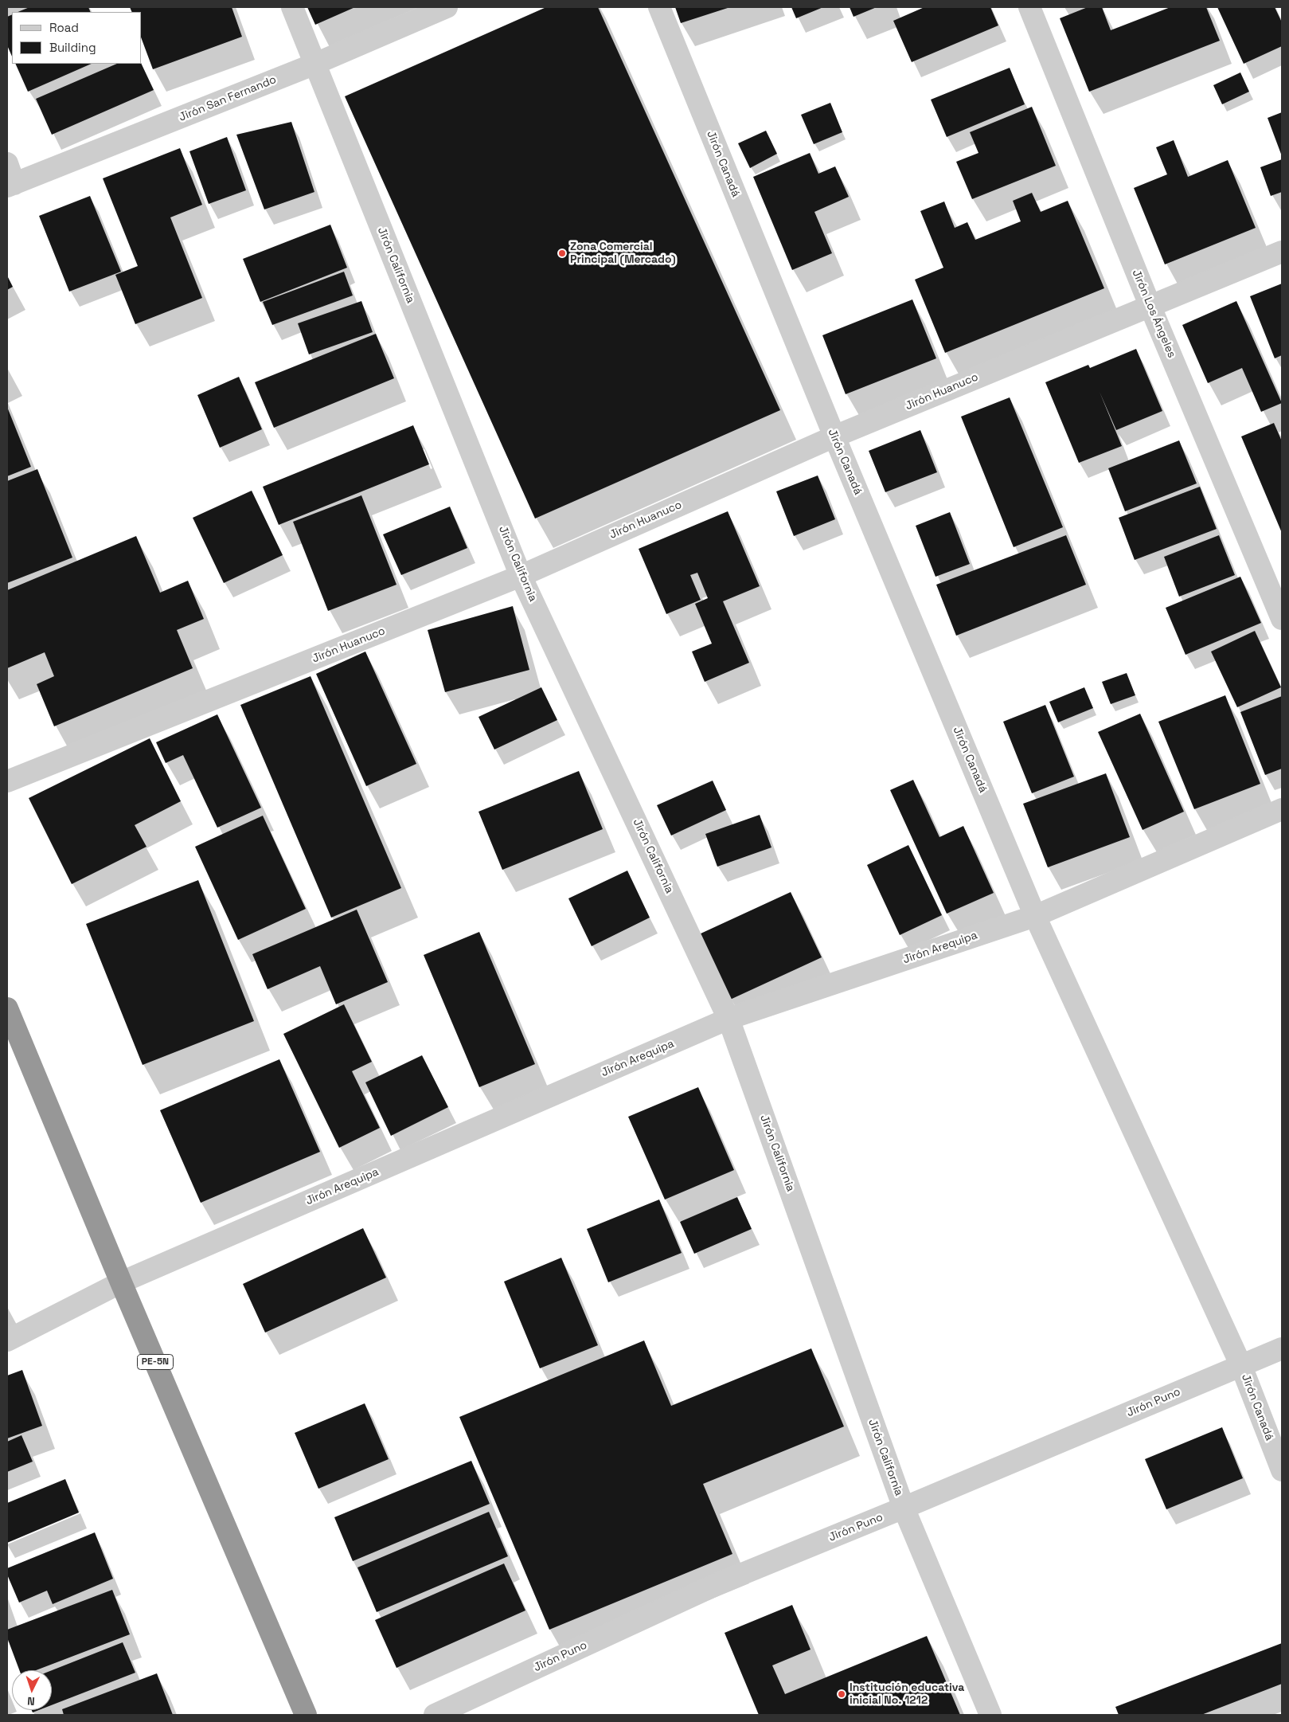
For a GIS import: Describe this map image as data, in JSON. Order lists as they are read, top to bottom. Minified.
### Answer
{"streets":{"highway":["PE-5N"],"street":["Jirón San Fernando","Jirón Canadá","Jirón California","Jirón Los Ángeles","Jirón Huanuco","Jirón Arequipa","Jirón Puno"]},"crossings":[["Jirón San Fernando","Jirón California"],["Jirón Canadá","Jirón Huanuco"],["Jirón Canadá","Jirón Arequipa"],["Jirón Canadá","Jirón Puno"],["Jirón California","Jirón Huanuco"],["Jirón California","Jirón Arequipa"],["Jirón California","Jirón Puno"],["Jirón Los Ángeles","Jirón Huanuco"],["Jirón Arequipa","PE-5N"]],"places":["Zona Comercial Principal (Mercado)","Institución educativa inicial No. 1212"],"legend":["Road","Building"],"north":"bottom"}
